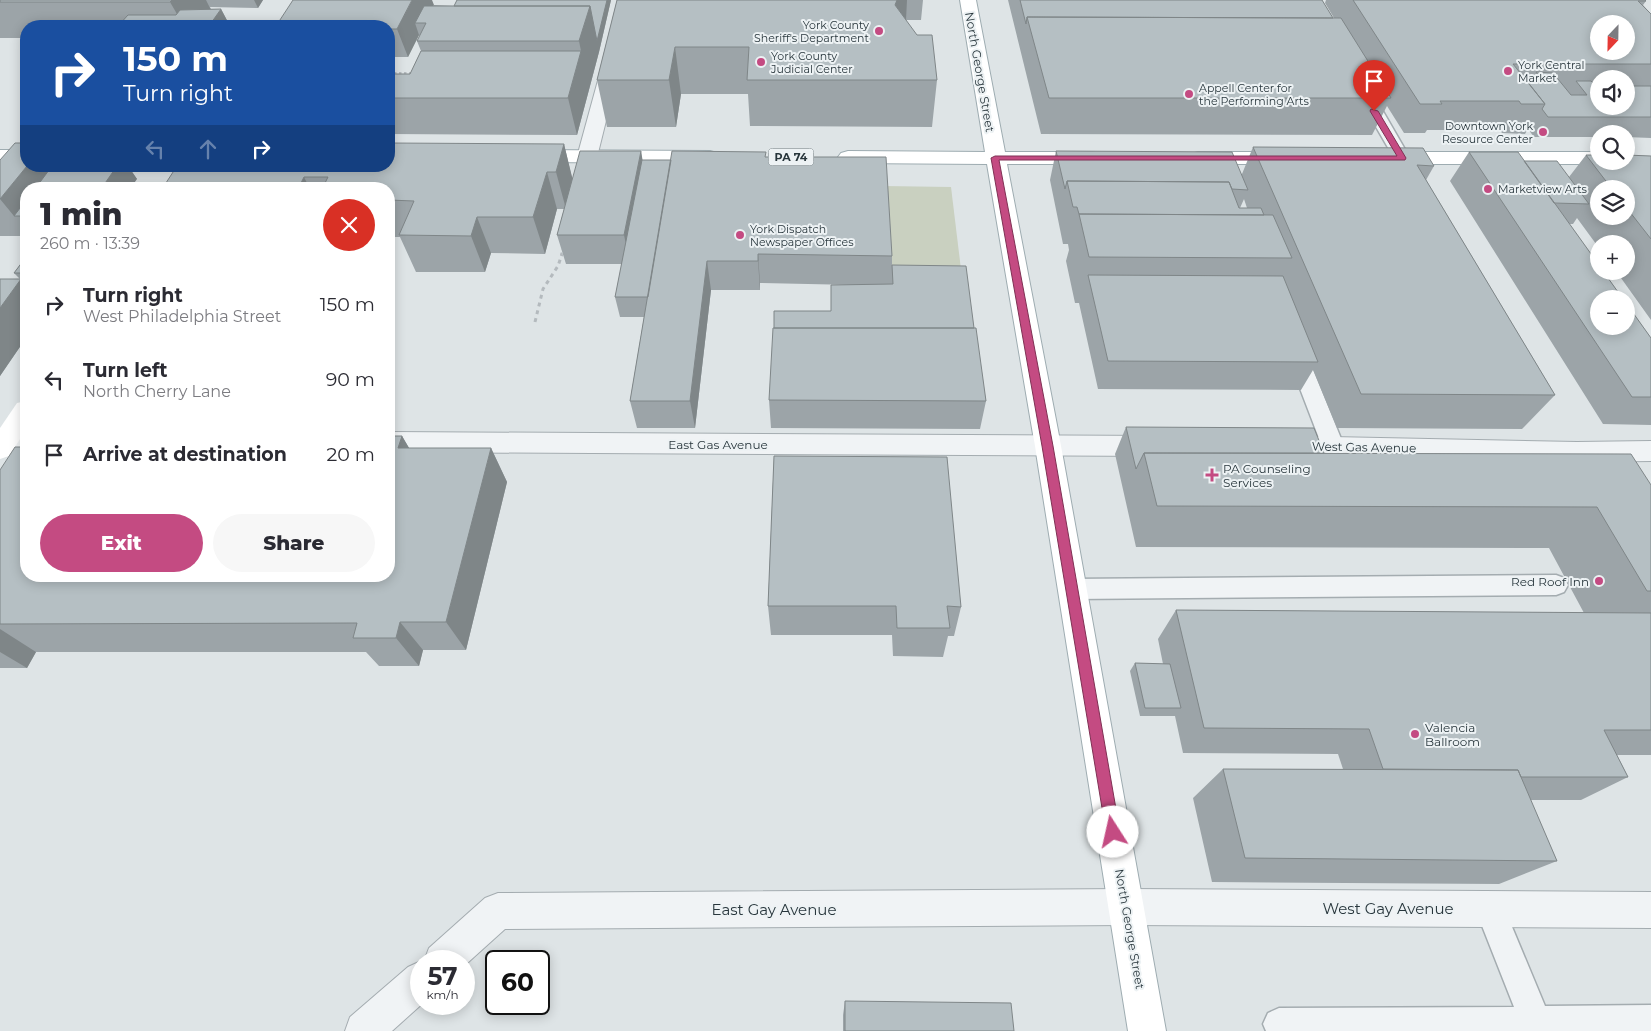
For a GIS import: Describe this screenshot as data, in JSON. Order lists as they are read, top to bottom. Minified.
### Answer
{"streets":{"main road":["North George Street"],"street":["East Gas Avenue","West Gas Avenue","West Gay Avenue","East Gay Avenue"]},"crossings":[["North George Street","East Gas Avenue"],["North George Street","West Gay Avenue"],["North George Street","East Gay Avenue"],["West Gay Avenue","East Gay Avenue"]],"places":{"other":["York County Sheriff's Department","York County Judicial Center","York Central Market","Appell Center for the Performing Arts","Downtown York Resource Center","Marketview Arts","York Dispatch Newspaper Offices","Red Roof Inn","Valencia Ballroom"],"health":["PA Counseling Services"]},"north":"bottom","page":{"map_buttons":["+","−"],"turn":["150 m","Turn right"],"heading":["1 min","260 m · 13:39"],"list":[{"name":"Turn right","note":"West Philadelphia Street","value":"150 m"},{"name":"Turn left","note":"North Cherry Lane","value":"90 m"},{"name":"Arrive at destination","value":"20 m"}],"buttons":["Exit","Share"],"speed":"57 km/h","limit":"60"}}
